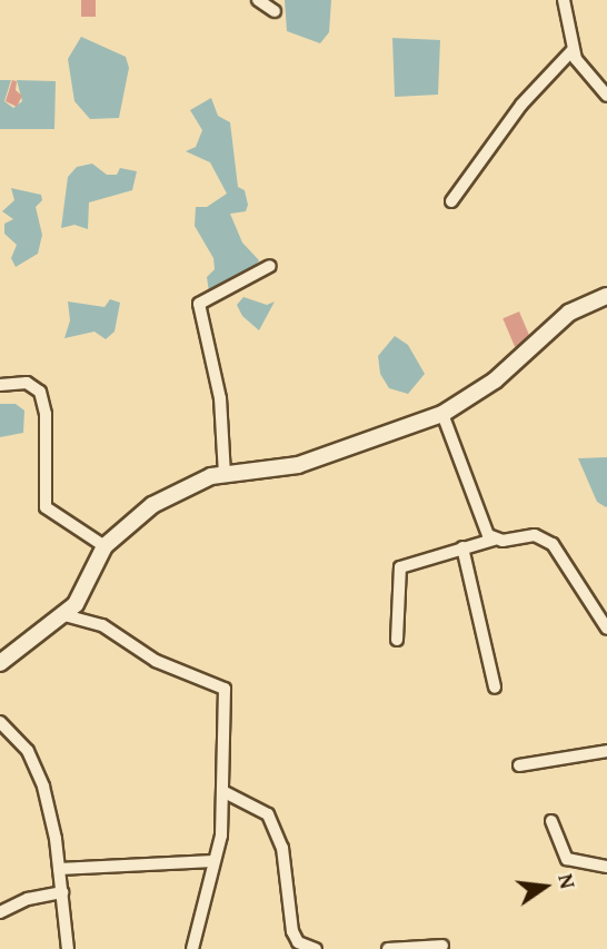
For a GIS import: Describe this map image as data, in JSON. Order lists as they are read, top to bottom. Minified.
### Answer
{"north":"right"}
